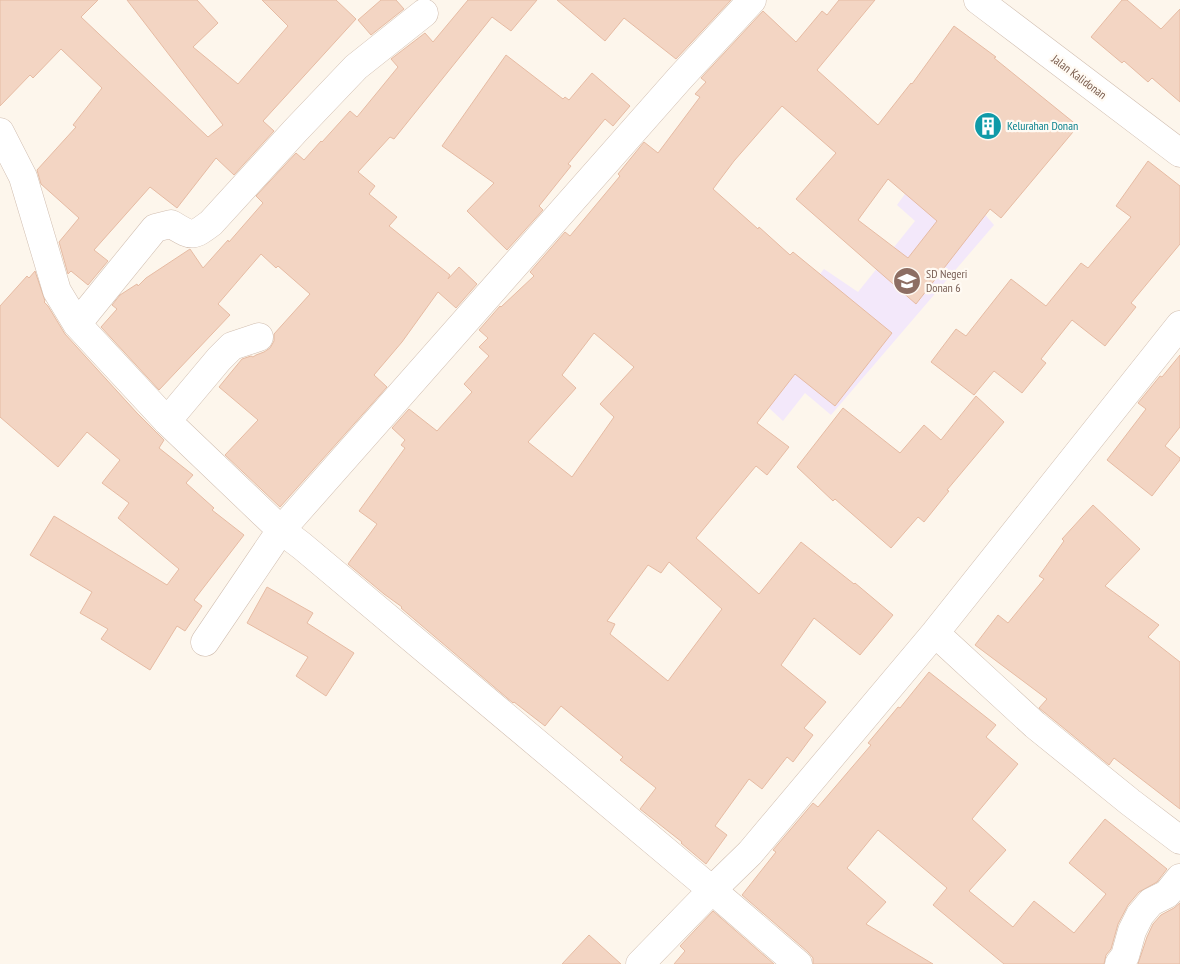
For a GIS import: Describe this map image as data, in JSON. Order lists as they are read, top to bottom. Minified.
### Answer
{"streets":{"street":["Jalan Kalidonan"]},"places":{"building":["Kelurahan Donan"],"school or university":["SD Negeri Donan 6"]}}
